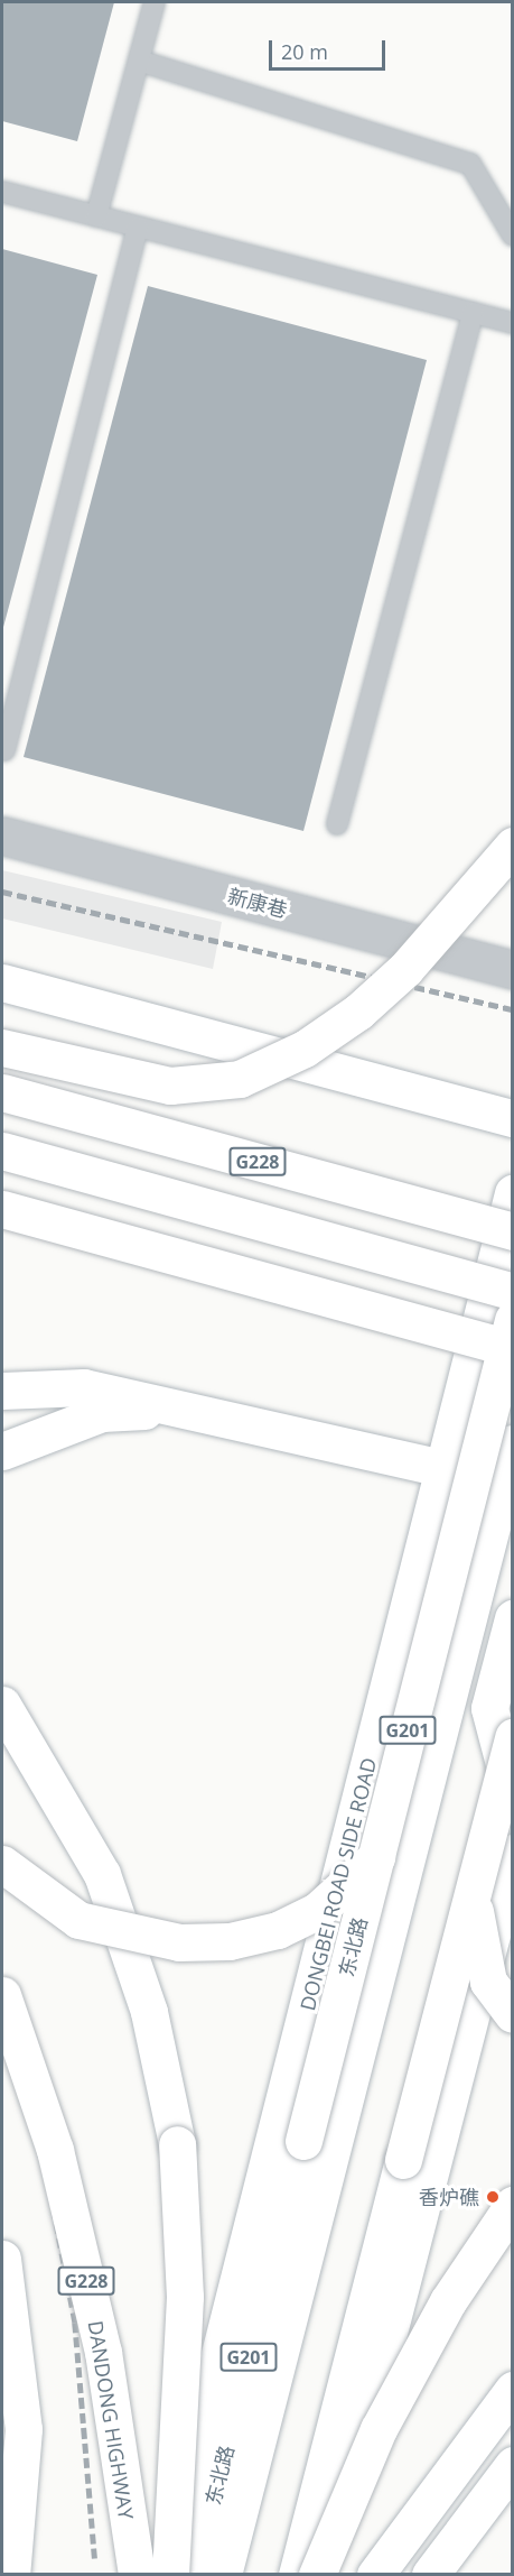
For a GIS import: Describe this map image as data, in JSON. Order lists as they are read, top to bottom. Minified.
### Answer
{"streets":{"main road":["G228","G201","DONGBEI ROAD SIDE ROAD","东北路","DANDONG HIGHWAY"],"street":["新康巷"]},"places":["香炉礁"],"scale_bar":"20 m"}
